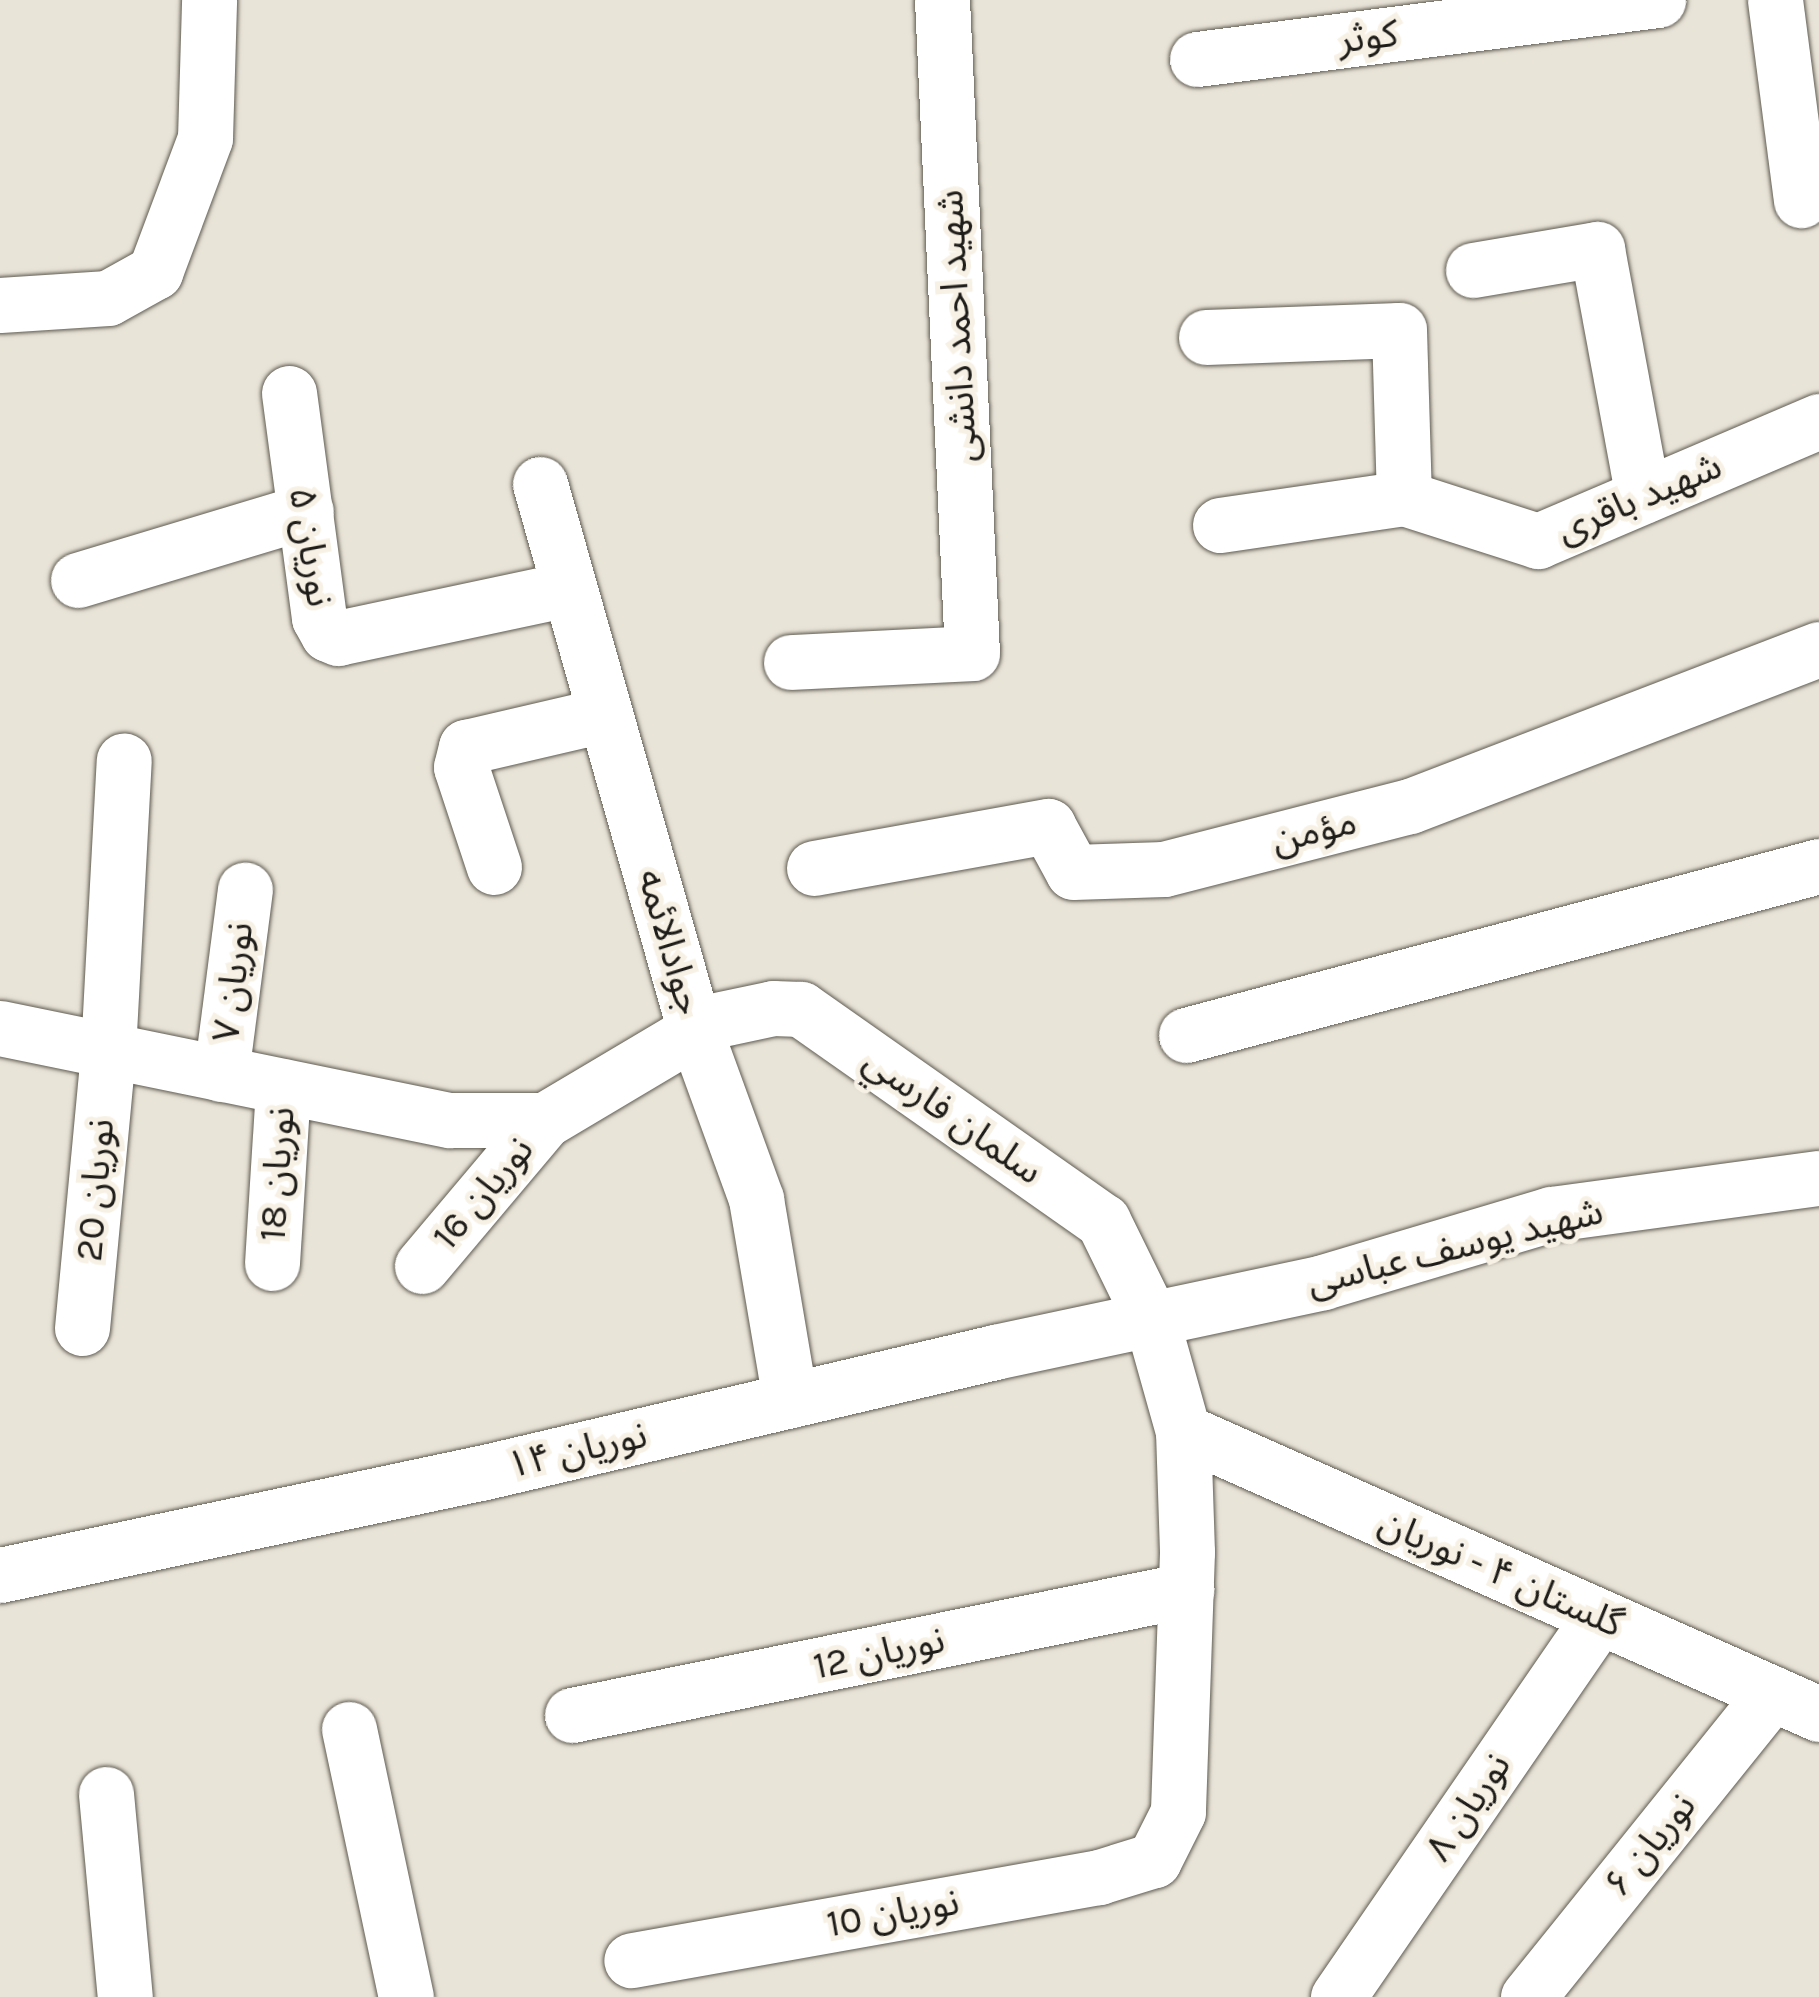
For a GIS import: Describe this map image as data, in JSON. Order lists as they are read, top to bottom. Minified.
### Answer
{"streets":{"street":["کوثر","شهید احمد دانشی","شهید باقری","نوریان ۵","مؤمن","جوادالائمه","نوریان ۷","سلمان فارسي","نوریان 18","نوریان 20","نوریان 16","شهید یوسف عباسی","نوریان ۱۴","گلستان ۴ - نوریان","نوریان 12","نوریان ۸","نوریان ۶","نوریان 10"]},"crossings":[["نوریان ۵","جوادالائمه"],["جوادالائمه","سلمان فارسي"],["جوادالائمه","نوریان ۱۴"],["سلمان فارسي","نوریان 16"],["سلمان فارسي","شهید یوسف عباسی"],["سلمان فارسي","نوریان ۱۴"],["سلمان فارسي","گلستان ۴ - نوریان"],["سلمان فارسي","نوریان 12"],["سلمان فارسي","نوریان 10"],["شهید یوسف عباسی","نوریان ۱۴"],["گلستان ۴ - نوریان","نوریان ۸"],["گلستان ۴ - نوریان","نوریان ۶"]]}
